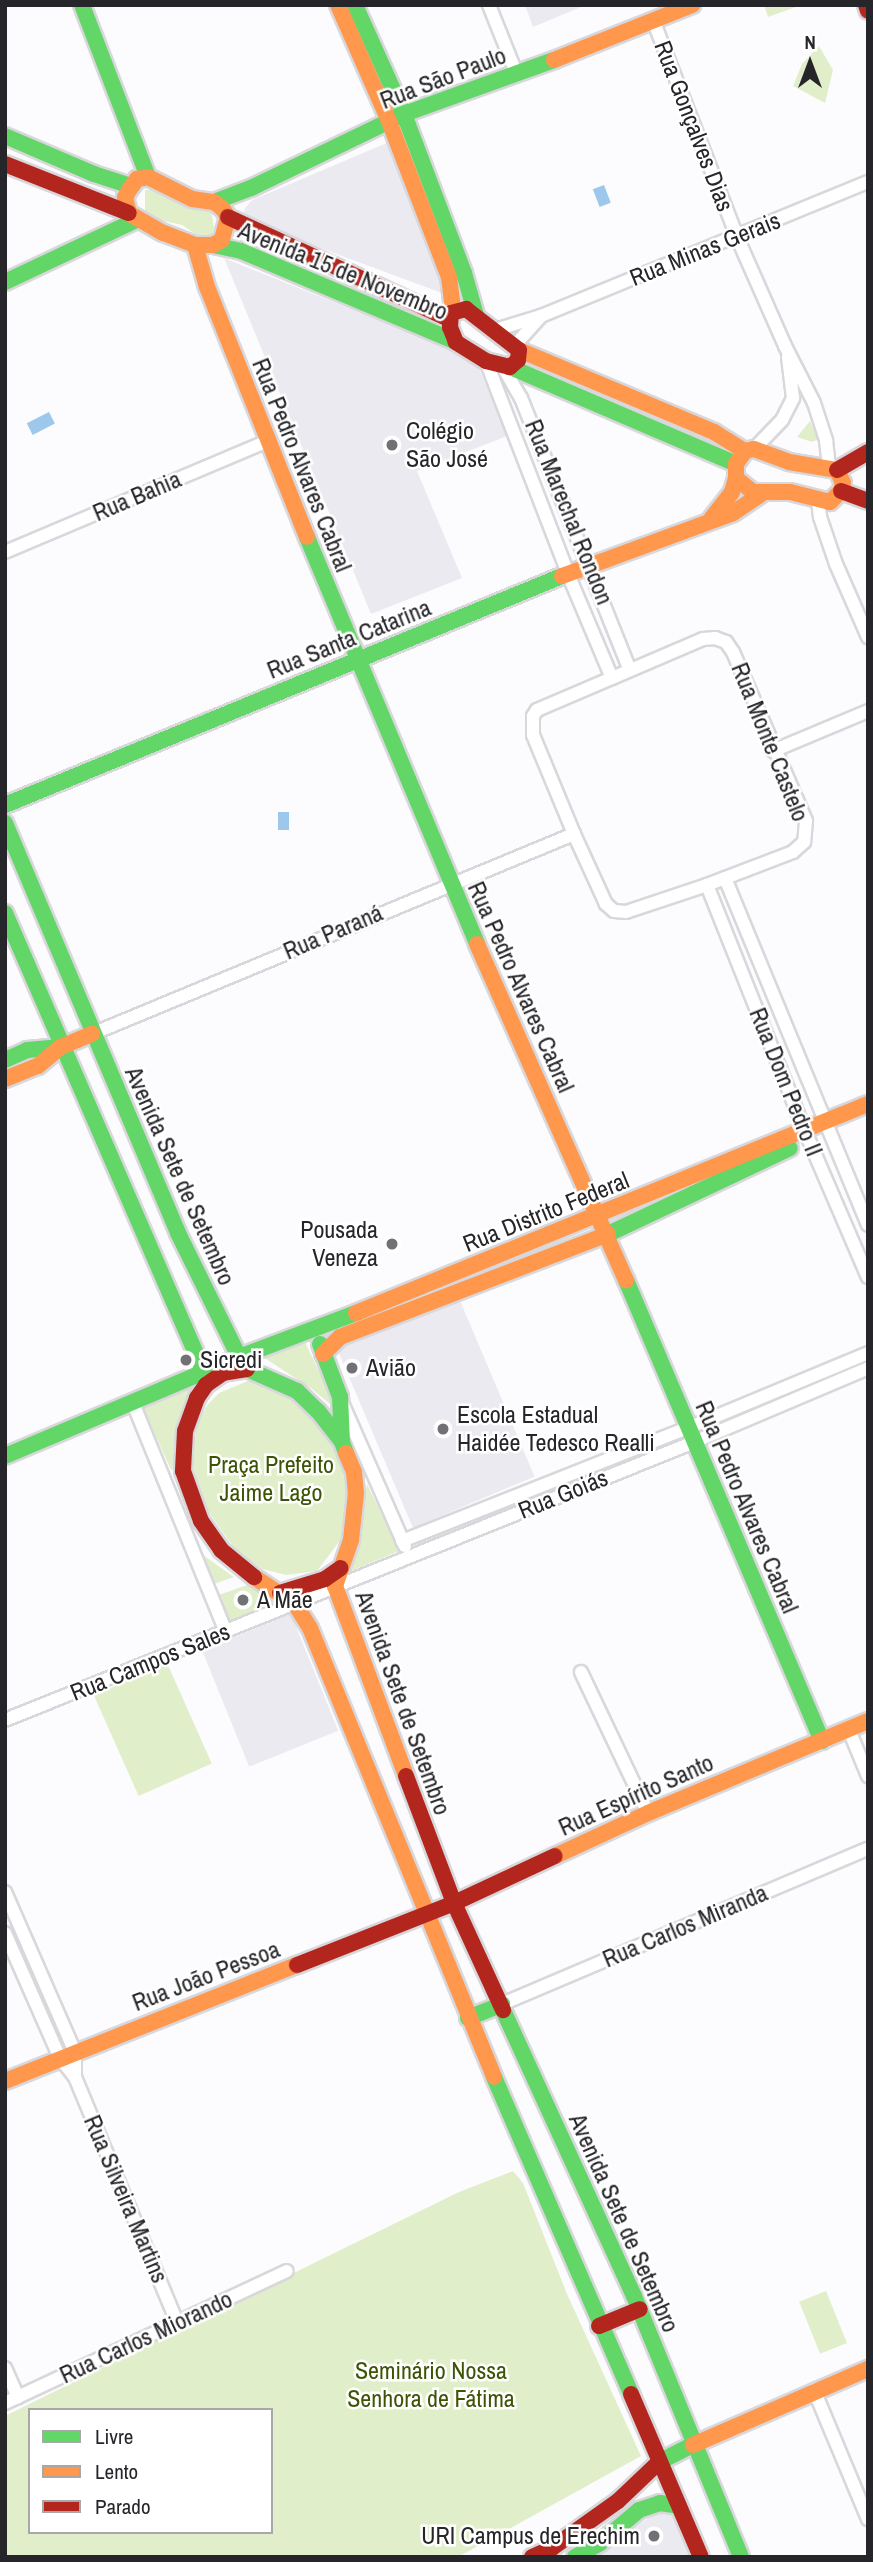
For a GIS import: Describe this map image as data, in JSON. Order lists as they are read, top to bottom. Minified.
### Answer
{"streets":{"main road":["Rua São Paulo","Avenida 15 de Novembro","Rua Pedro Alvares Cabral","Rua Santa Catarina","Avenida Sete de Setembro","Rua Distrito Federal","Rua Espírito Santo","Rua João Pessoa"],"street":["Rua Gonçalves Dias","Rua Minas Gerais","Rua Bahia","Rua Marechal Rondon","Rua Monte Castelo","Rua Paraná","Rua Dom Pedro II","Rua Goiás","Rua Campos Sales","Rua Carlos Miranda","Rua Silveira Martins","Rua Carlos Miorando"]},"crossings":[["Rua São Paulo","Rua Gonçalves Dias"],["Rua São Paulo","Avenida 15 de Novembro"],["Rua Gonçalves Dias","Rua Minas Gerais"],["Rua Gonçalves Dias","Avenida 15 de Novembro"],["Rua Minas Gerais","Avenida 15 de Novembro"],["Avenida 15 de Novembro","Rua Pedro Alvares Cabral"],["Avenida 15 de Novembro","Rua Marechal Rondon"],["Avenida 15 de Novembro","Rua Santa Catarina"],["Rua Pedro Alvares Cabral","Rua Bahia"],["Rua Pedro Alvares Cabral","Rua Santa Catarina"],["Rua Pedro Alvares Cabral","Rua Paraná"],["Rua Pedro Alvares Cabral","Rua Distrito Federal"],["Rua Pedro Alvares Cabral","Rua Goiás"],["Rua Pedro Alvares Cabral","Rua Espírito Santo"],["Rua Marechal Rondon","Rua Santa Catarina"],["Rua Marechal Rondon","Rua Monte Castelo"],["Rua Monte Castelo","Rua Paraná"],["Rua Monte Castelo","Rua Dom Pedro II"],["Rua Paraná","Avenida Sete de Setembro"],["Rua Dom Pedro II","Rua Distrito Federal"],["Avenida Sete de Setembro","Rua Distrito Federal"],["Avenida Sete de Setembro","Rua Goiás"],["Avenida Sete de Setembro","Rua Campos Sales"],["Avenida Sete de Setembro","Rua Espírito Santo"],["Avenida Sete de Setembro","Rua Carlos Miranda"],["Rua Goiás","Rua Campos Sales"],["Rua Espírito Santo","Rua João Pessoa"],["Rua João Pessoa","Rua Silveira Martins"],["Rua Silveira Martins","Rua Carlos Miorando"]],"parks":["Praça Prefeito Jaime Lago","Seminário Nossa Senhora de Fátima"],"places":["Colégio São José","Pousada Veneza","Sicredi","Avião","Escola Estadual Haidée Tedesco Realli","A Mãe","URI Campus de Erechim"],"legend":["Livre","Lento","Parado"],"north":"top"}
